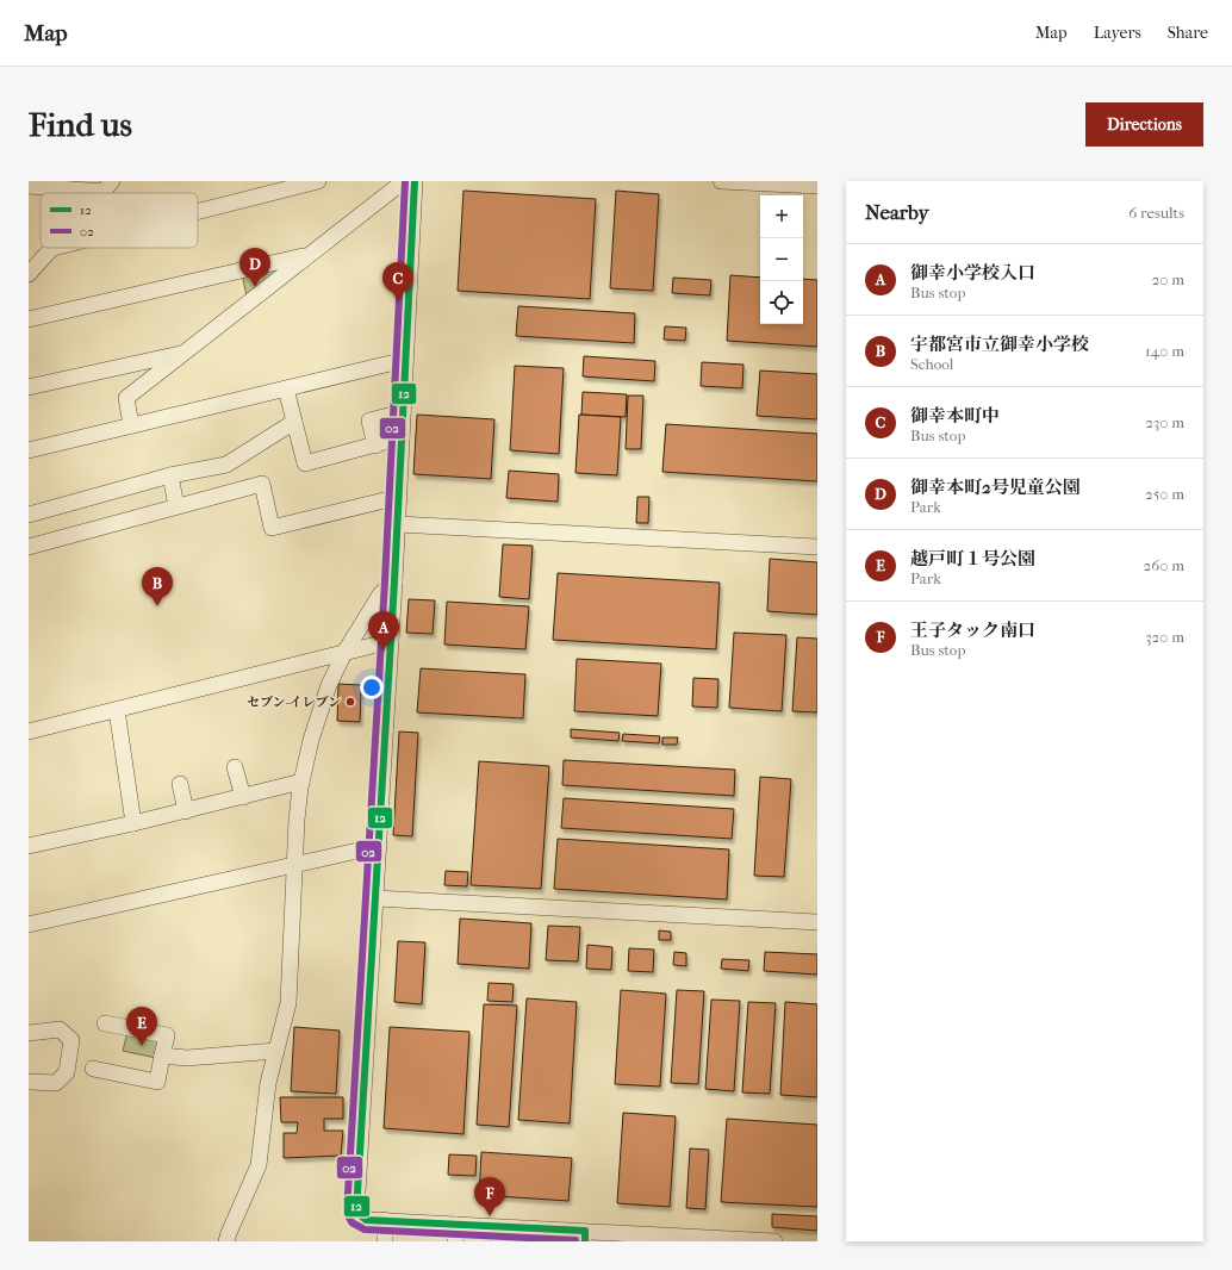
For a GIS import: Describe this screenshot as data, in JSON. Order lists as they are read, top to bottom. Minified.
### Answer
{"places":["セブン-イレブン"],"lines":["transit line 12","transit line 02"],"legend":["12","02"],"page":{"header":"Map","nav":["Map","Layers","Share"],"buttons":"Directions","title":"Find us","heading":["Nearby","6 results"],"map_buttons":["+","−"],"list":[{"mark":"A","name":"御幸小学校入口","note":"Bus stop","value":"20 m"},{"mark":"B","name":"宇都宮市立御幸小学校","note":"School","value":"140 m"},{"mark":"C","name":"御幸本町中","note":"Bus stop","value":"230 m"},{"mark":"D","name":"御幸本町2号児童公園","note":"Park","value":"250 m"},{"mark":"E","name":"越戸町１号公園","note":"Park","value":"260 m"},{"mark":"F","name":"王子タック南口","note":"Bus stop","value":"320 m"}],"pins":["D","C","B","A","E","F"]}}
